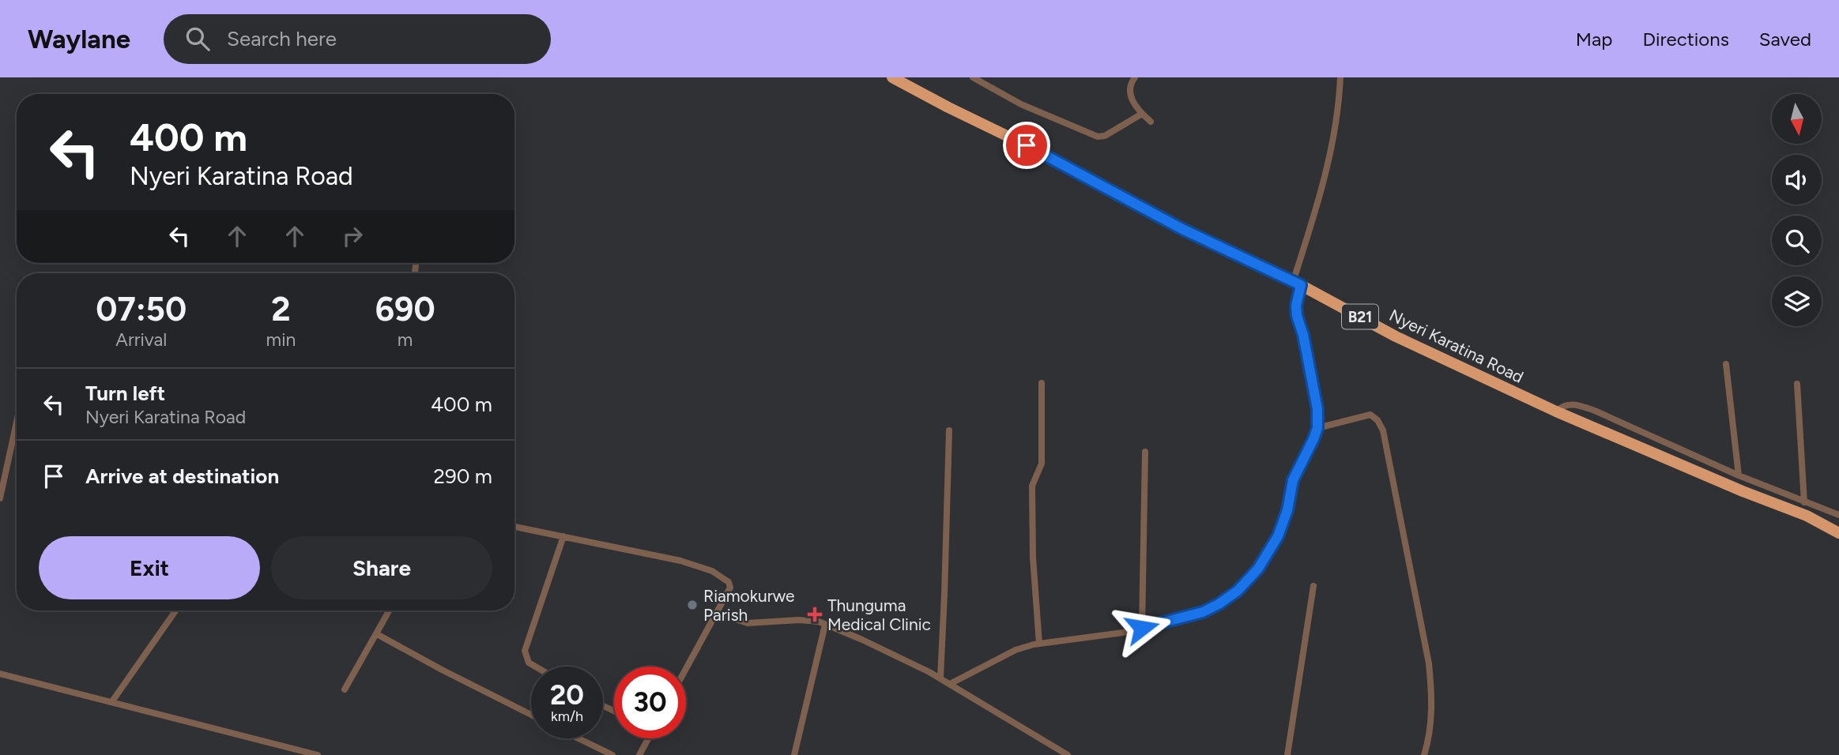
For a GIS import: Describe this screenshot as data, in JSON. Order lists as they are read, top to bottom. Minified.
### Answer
{"streets":{"highway":["B21","Nyeri Karatina Road"]},"places":{"other":["Riamokurwe Parish"],"health":["Thunguma Medical Clinic"]},"north":"bottom","page":{"header":"Waylane","search":"Search here","nav":["Map","Directions","Saved"],"turn":["400 m","Nyeri Karatina Road"],"eta":["07:50","Arrival","2","min","690","m"],"list":[{"name":"Turn left","note":"Nyeri Karatina Road","value":"400 m"},{"name":"Arrive at destination","value":"290 m"}],"buttons":["Exit","Share"],"speed":"20 km/h","limit":"30"}}
